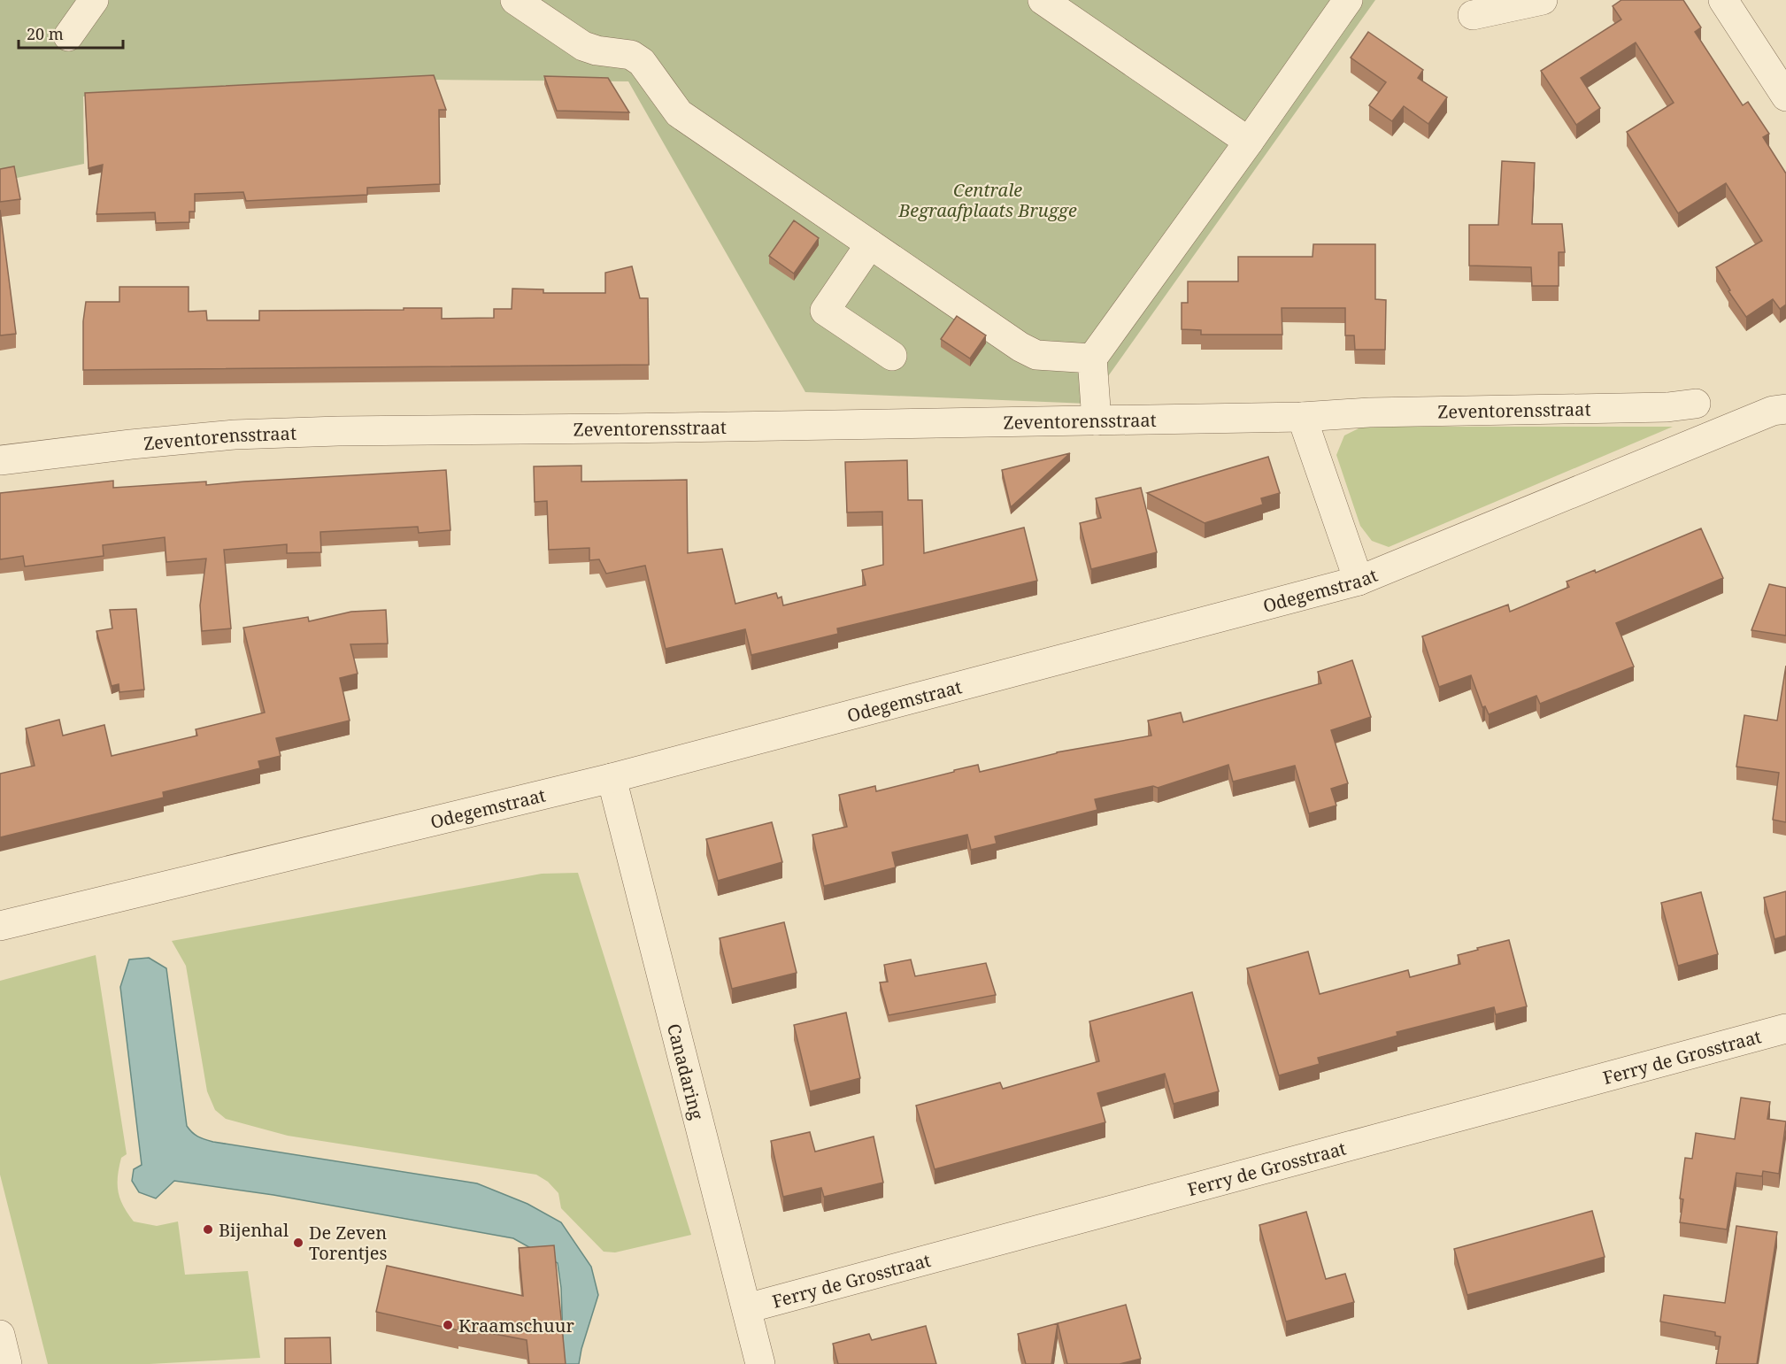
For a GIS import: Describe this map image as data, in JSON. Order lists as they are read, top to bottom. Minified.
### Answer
{"streets":{"street":["Zeventorensstraat","Odegemstraat","Ferry de Grosstraat","Canadaring"]},"crossings":[["Odegemstraat","Canadaring"],["Ferry de Grosstraat","Canadaring"]],"parks":["Centrale Begraafplaats Brugge"],"places":["Bijenhal","De Zeven Torentjes","Kraamschuur"],"scale_bar":"20 m"}
